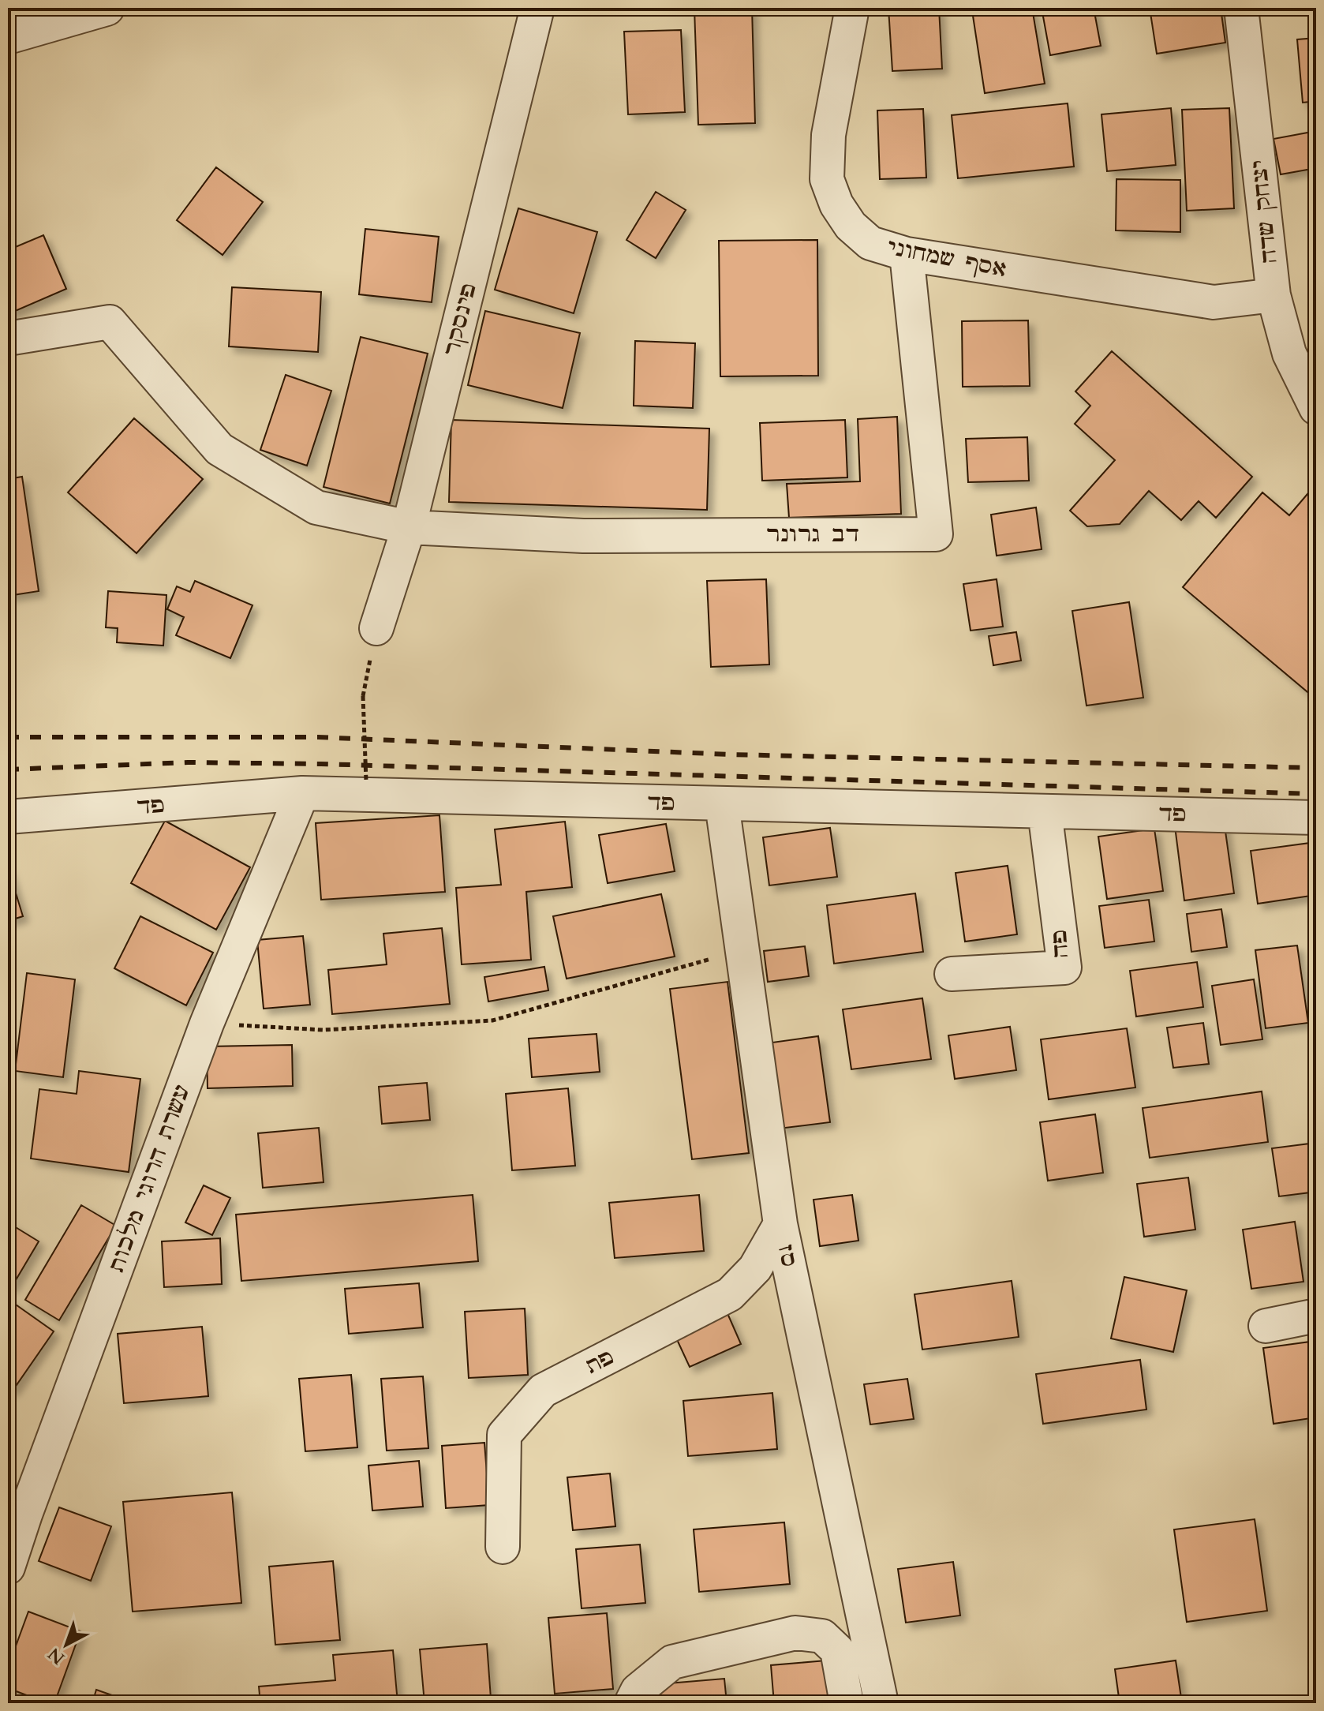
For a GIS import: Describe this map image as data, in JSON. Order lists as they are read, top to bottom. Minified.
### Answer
{"streets":{"street":["יצחק שדה","אסף שמחוני","פינסקר","דב גרונר","פד","פה","עשרת הרוגי מלכות","סז","פת"]},"crossings":[["יצחק שדה","אסף שמחוני"],["אסף שמחוני","דב גרונר"],["פינסקר","דב גרונר"],["פד","פה"],["פד","עשרת הרוגי מלכות"],["פד","סז"],["סז","פת"]],"north":"bottom left"}
